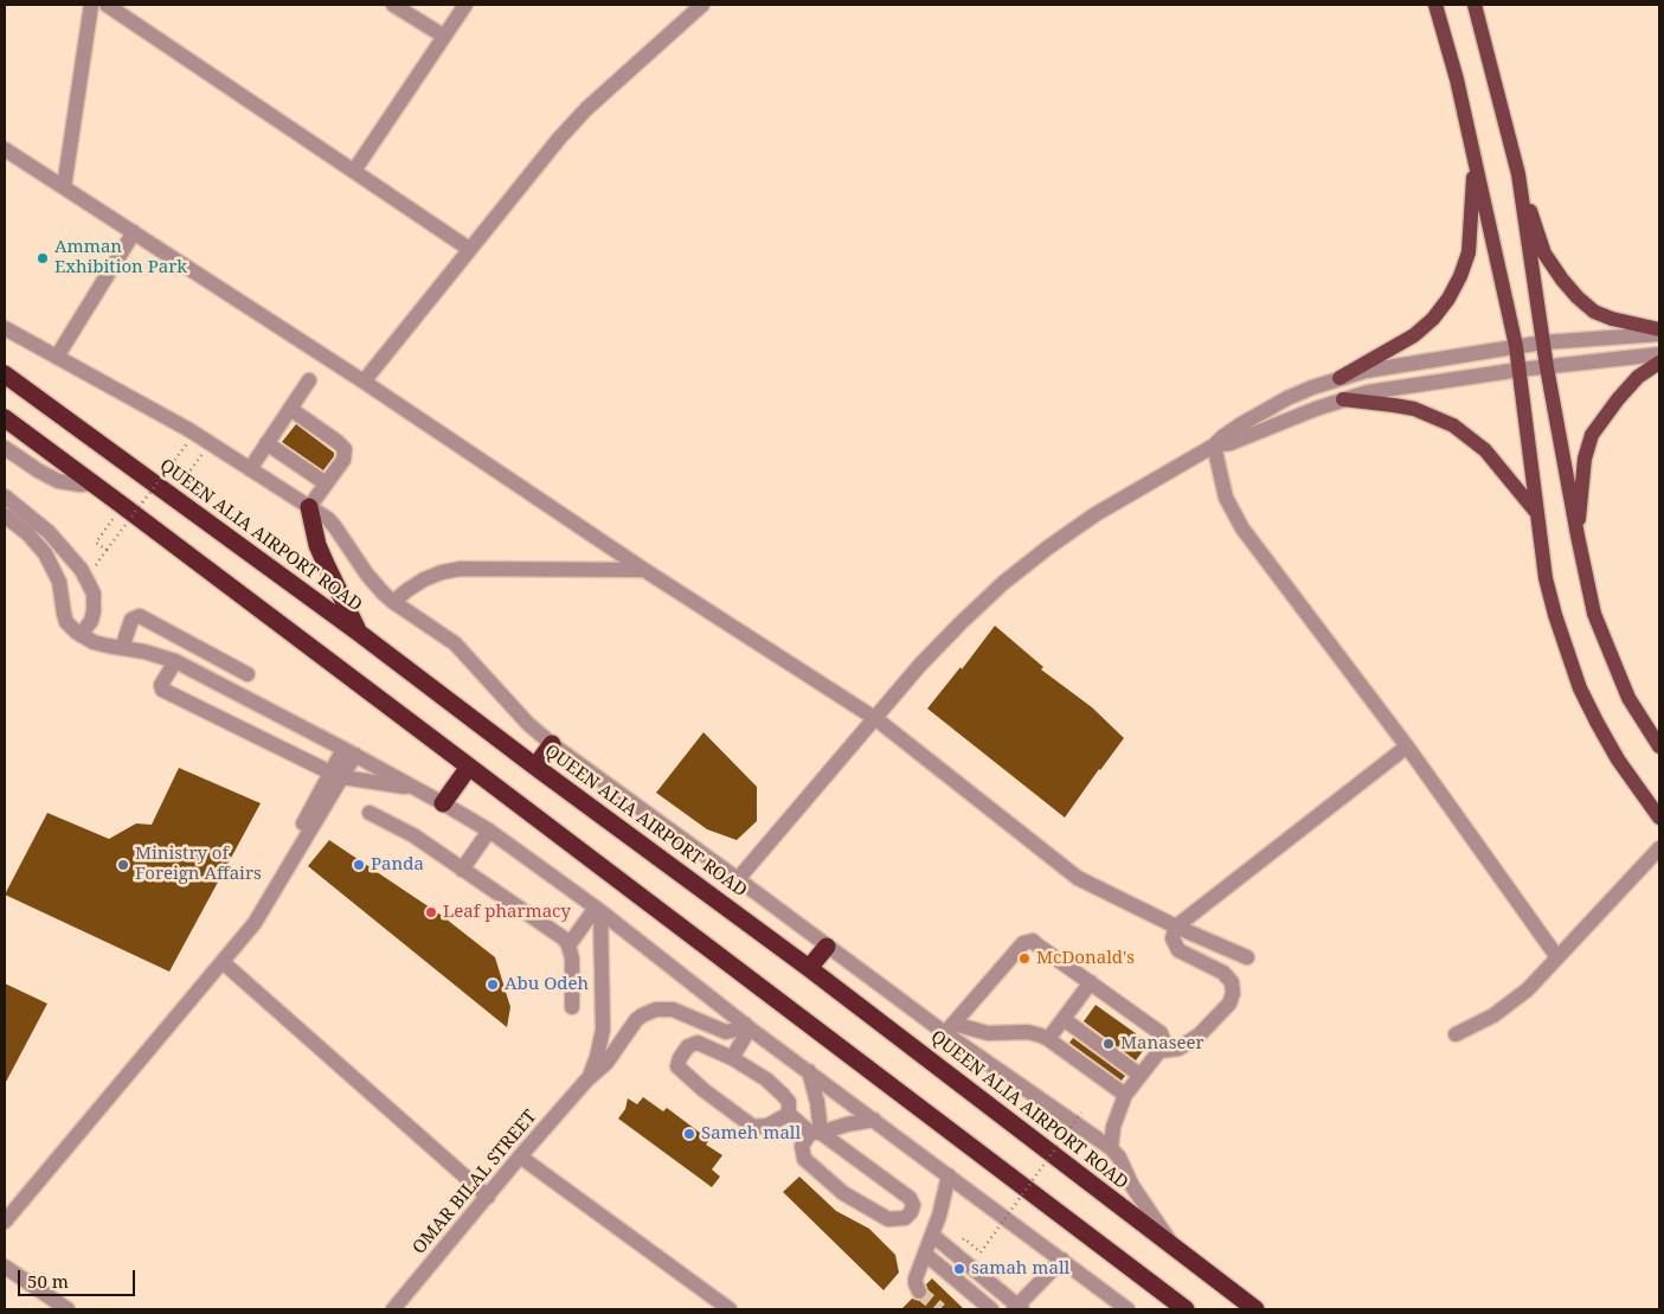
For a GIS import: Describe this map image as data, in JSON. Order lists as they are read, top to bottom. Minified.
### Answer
{"streets":{"highway":["QUEEN ALIA AIRPORT ROAD"],"street":["OMAR BILAL STREET"]},"places":["Amman Exhibition Park","Ministry of Foreign Affairs","Panda","Leaf pharmacy","McDonald's","Abu Odeh","Manaseer","Sameh mall","samah mall"],"scale_bar":"50 m"}
